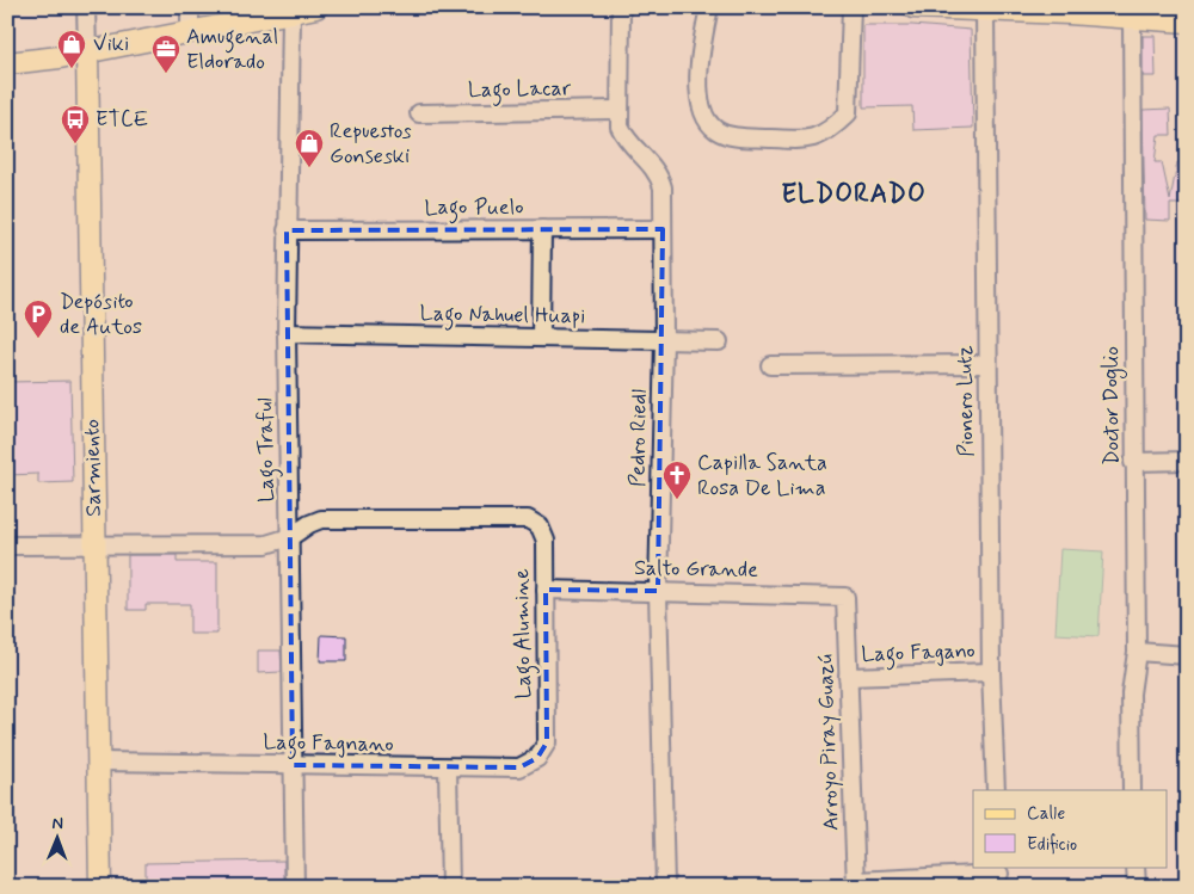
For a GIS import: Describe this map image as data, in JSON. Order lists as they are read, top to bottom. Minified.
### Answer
{"streets":{"main road":["Sarmiento"],"street":["Lago Lacar","Lago Puelo","Lago Nahuel Huapi","Pionero Lutz","Doctor Doglio","Pedro Riedl","Lago Traful","Salto Grande","Lago Alumine","Lago Fagano","Arroyo Piray Guazú","Lago Fagnano"]},"crossings":[["Lago Lacar","Pedro Riedl"],["Lago Puelo","Pedro Riedl"],["Lago Puelo","Lago Traful"],["Lago Nahuel Huapi","Pedro Riedl"],["Lago Nahuel Huapi","Lago Traful"],["Pionero Lutz","Lago Fagano"],["Pedro Riedl","Salto Grande"],["Lago Traful","Lago Alumine"],["Lago Traful","Lago Fagnano"],["Sarmiento","Lago Fagnano"],["Salto Grande","Lago Alumine"],["Salto Grande","Arroyo Piray Guazú"],["Lago Alumine","Lago Fagnano"],["Lago Fagano","Arroyo Piray Guazú"]],"districts":["ELDORADO"],"places":{"shop":["Viki","Repuestos Gonseski"],"office":["Amugenal Eldorado"],"bus stop":["ETCE"],"parking":["Depósito de Autos"],"church":["Capilla Santa Rosa De Lima"]},"legend":["Calle","Edificio"],"north":"top"}
